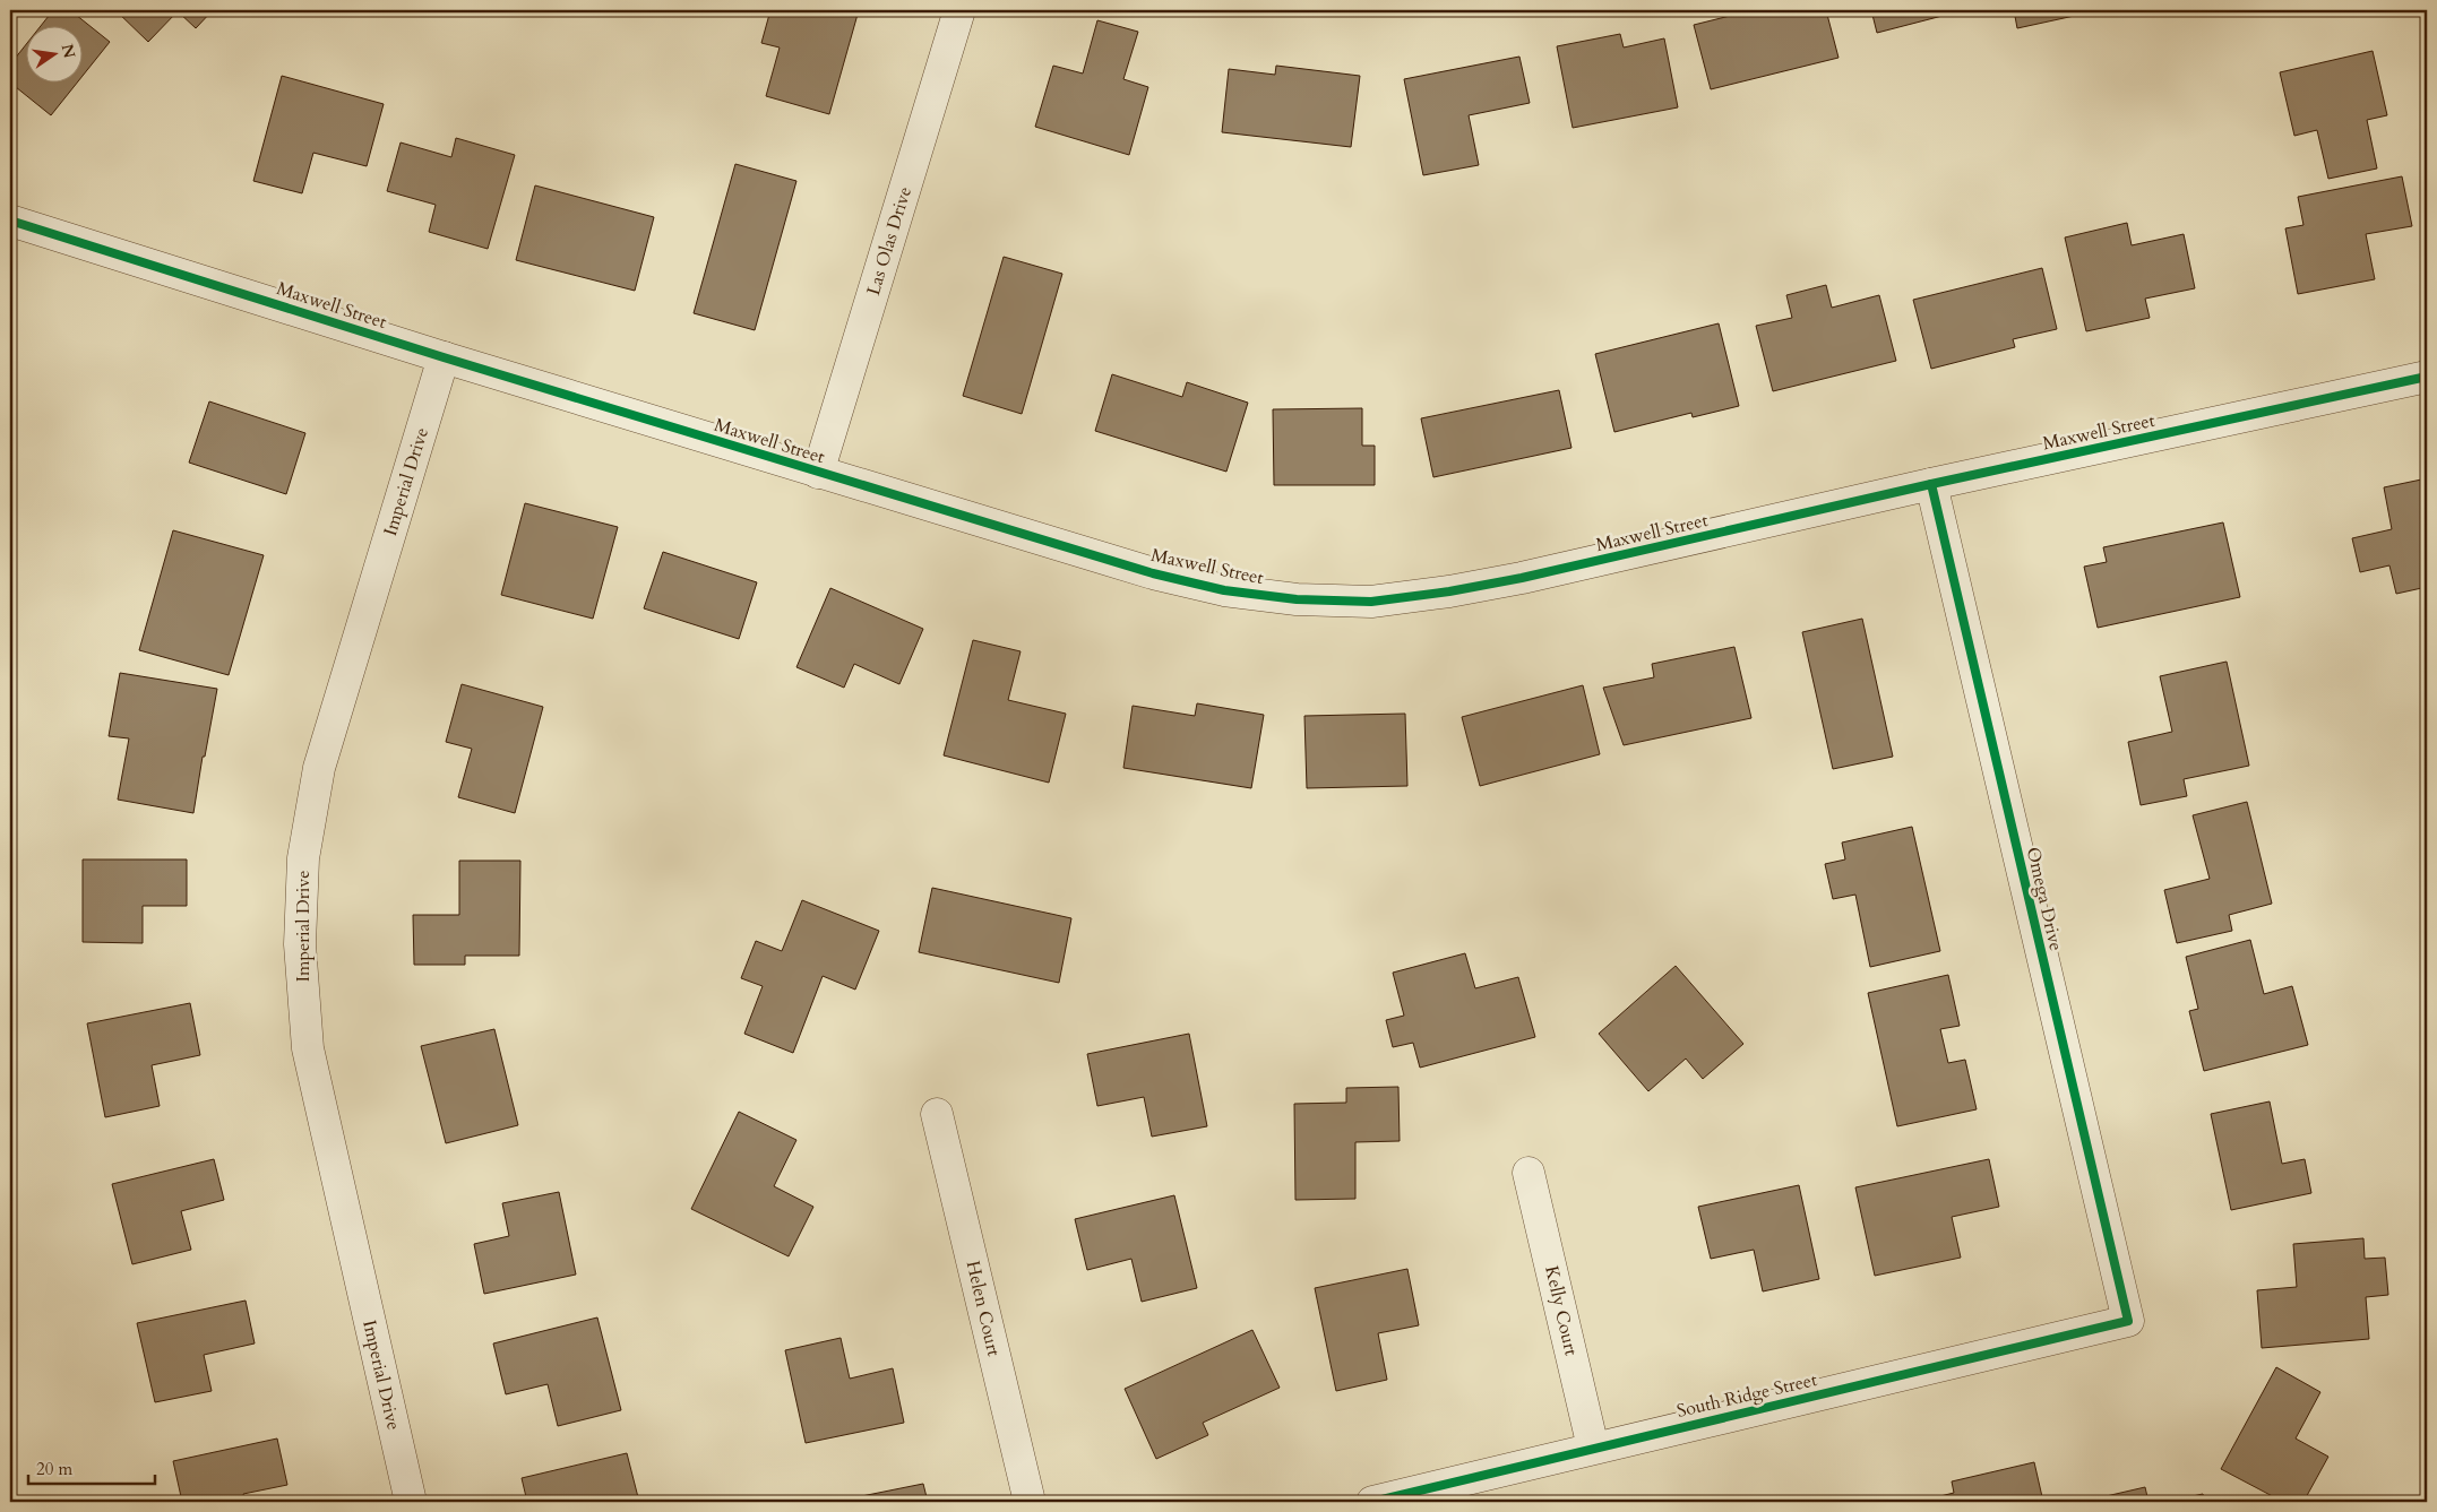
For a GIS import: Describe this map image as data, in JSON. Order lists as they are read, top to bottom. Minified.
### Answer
{"streets":{"street":["Las Olas Drive","Maxwell Street","Imperial Drive","Omega Drive","Helen Court","Kelly Court","South Ridge Street"]},"crossings":[["Las Olas Drive","Maxwell Street"],["Maxwell Street","Imperial Drive"],["Maxwell Street","Omega Drive"],["Omega Drive","South Ridge Street"],["Kelly Court","South Ridge Street"]],"scale_bar":"20 m","north":"right"}
